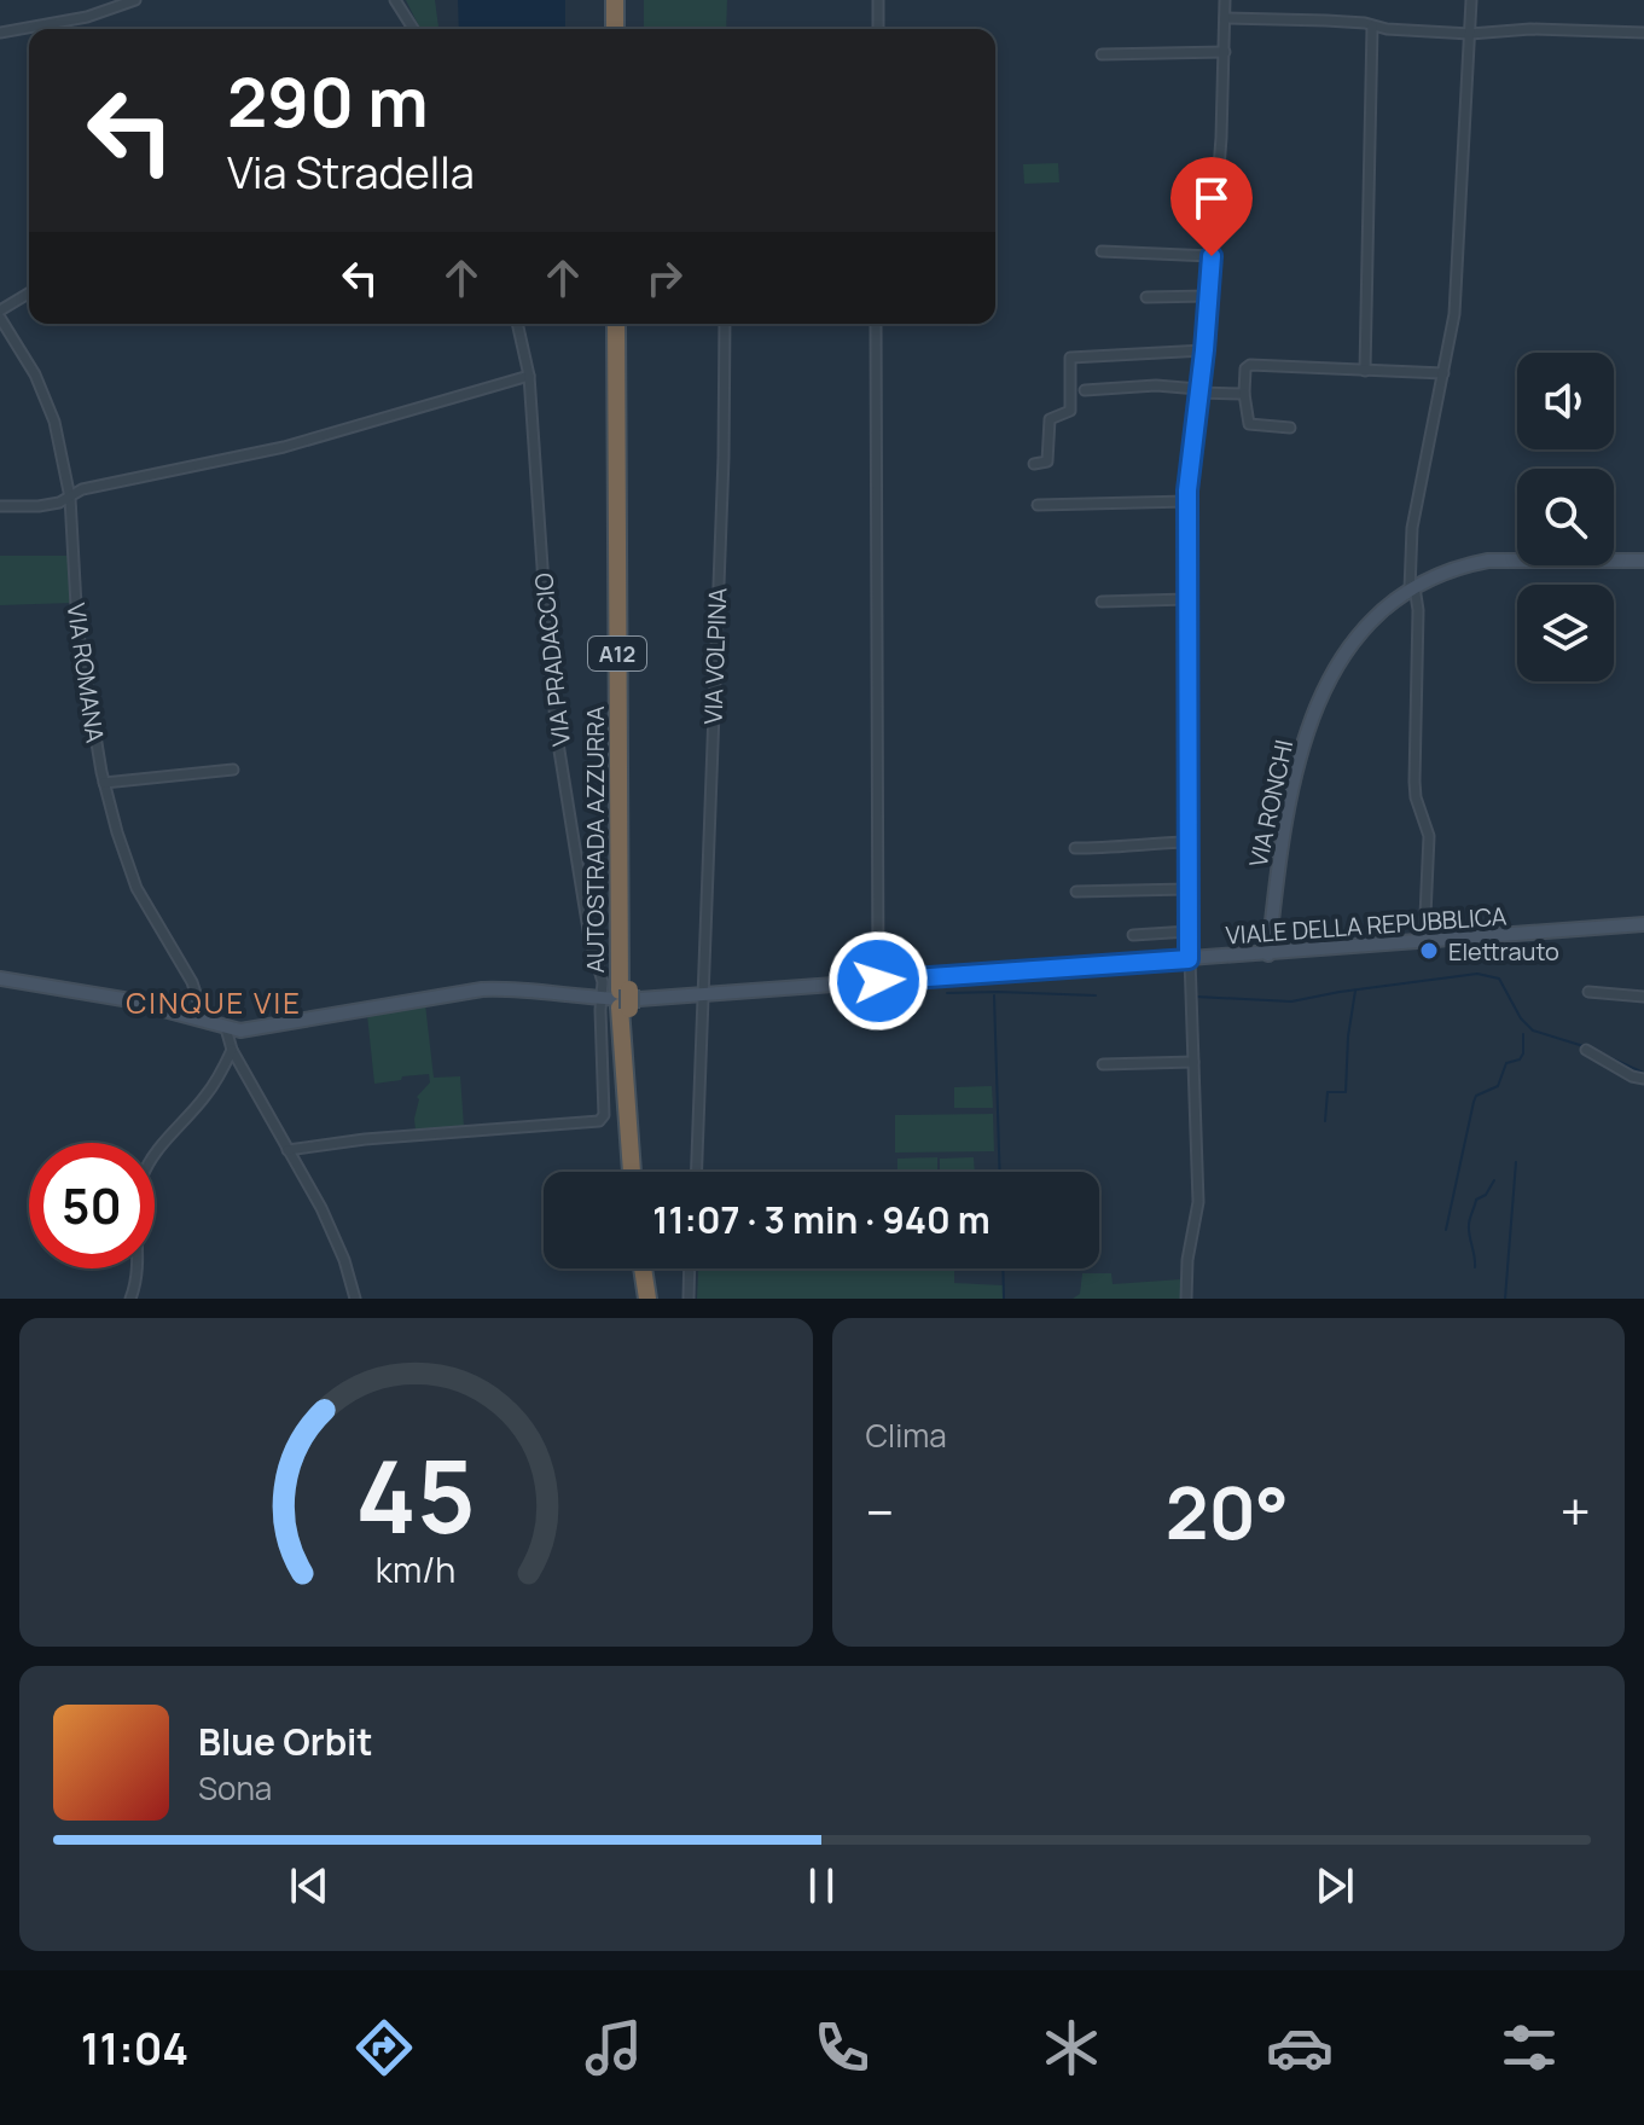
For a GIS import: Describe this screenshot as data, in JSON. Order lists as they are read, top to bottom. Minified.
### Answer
{"streets":{"highway":["A12","AUTOSTRADA AZZURRA"],"main road":["VIA RONCHI","VIALE DELLA REPUBBLICA"],"street":["VIA VOLPINA","VIA PRADACCIO","VIA ROMANA"]},"crossings":[["VIA VOLPINA","VIALE DELLA REPUBBLICA"],["VIA PRADACCIO","VIALE DELLA REPUBBLICA"],["VIA ROMANA","VIALE DELLA REPUBBLICA"],["VIA RONCHI","VIALE DELLA REPUBBLICA"]],"districts":["CINQUE VIE"],"places":["Elettrauto"],"page":{"turn":["290 m","Via Stradella"],"limit":"50","trip":"11:07 · 3 min · 940 m","tile":"Clima","heat":["−","20°","+"],"song":["Blue Orbit","Sona"],"tabs":"11:04","gauge":["45","km/h"]}}
